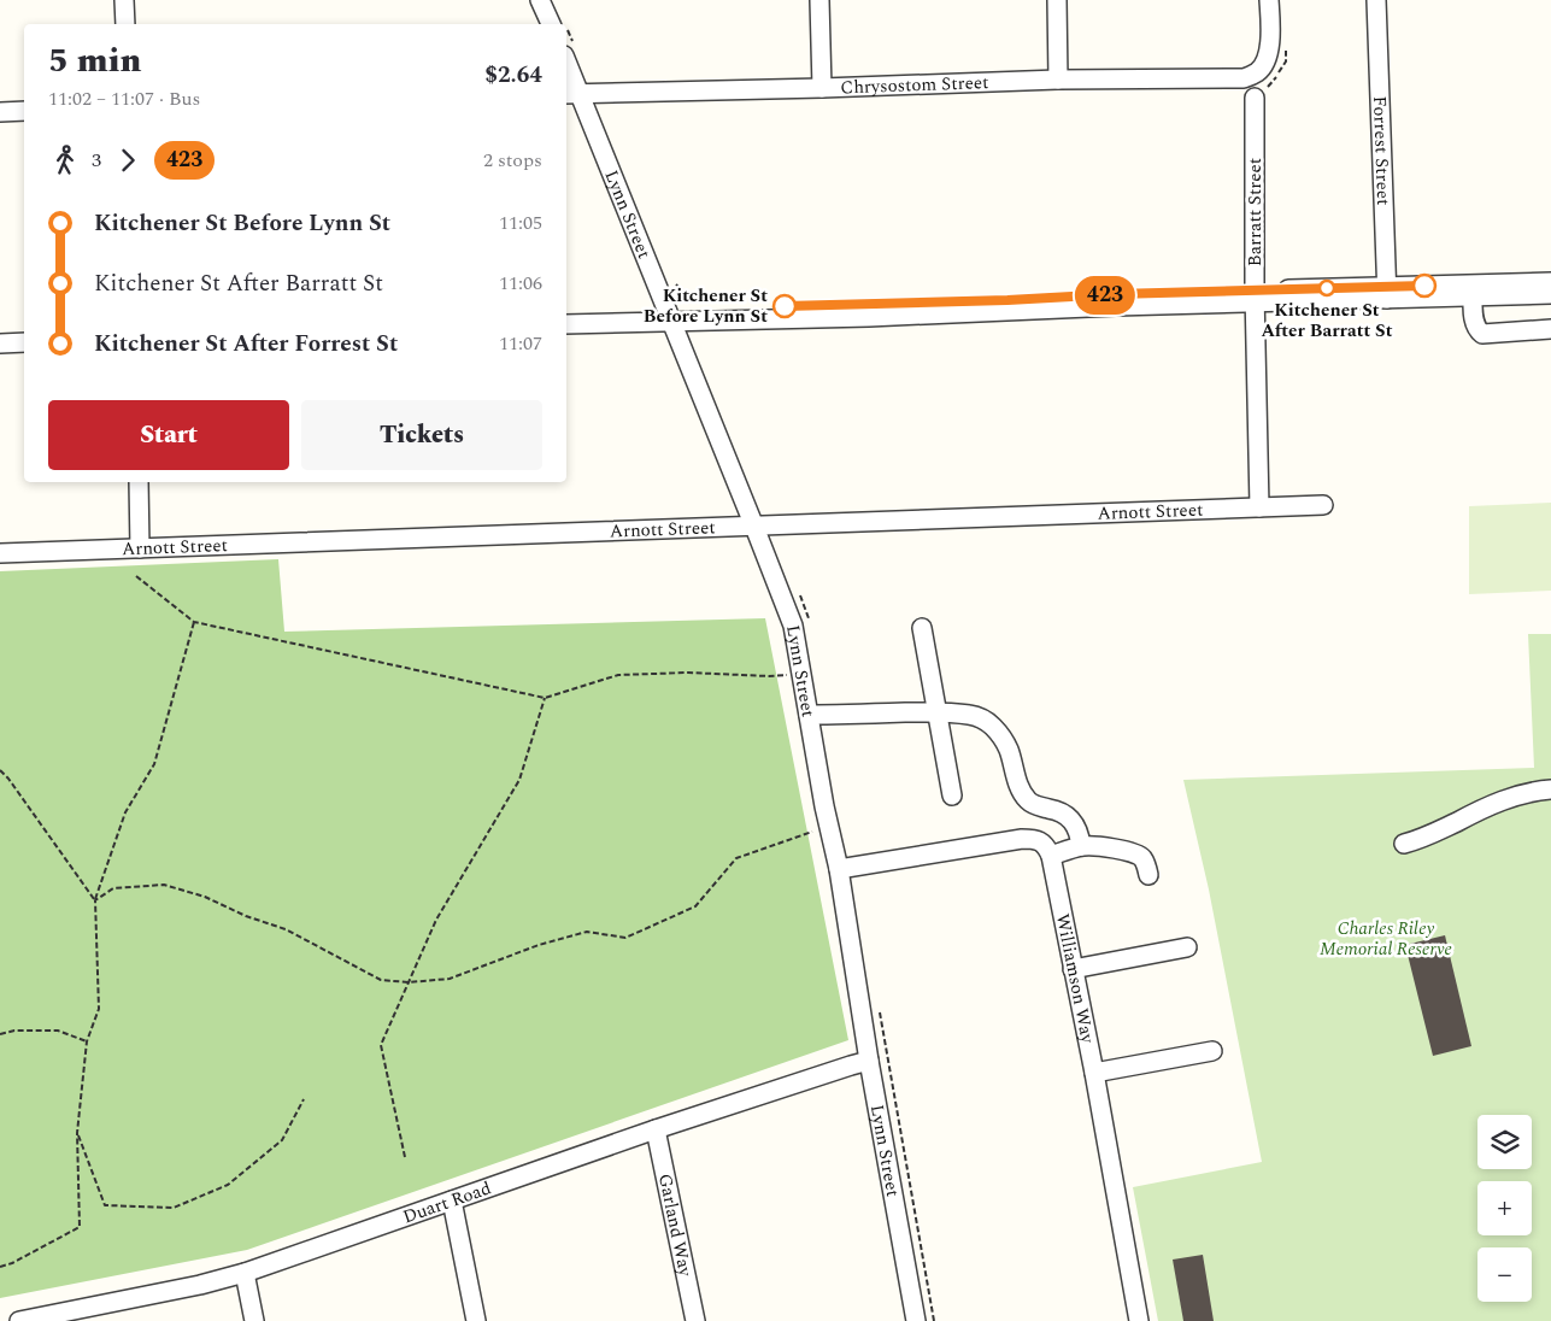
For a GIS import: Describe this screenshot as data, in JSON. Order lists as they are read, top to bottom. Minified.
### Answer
{"streets":{"street":["Chrysostom Street","Forrest Street","Barratt Street","Lynn Street","Arnott Street","Williamson Way","Duart Road","Garland Way"]},"crossings":[["Chrysostom Street","Lynn Street"],["Barratt Street","Arnott Street"],["Lynn Street","Arnott Street"],["Lynn Street","Duart Road"],["Duart Road","Garland Way"]],"parks":["Charles Riley Memorial Reserve"],"places":["Kitchener St After Barratt St","Kitchener St Before Lynn St"],"lines":["bus line 423"],"page":{"on_map":"423","heading":["5 min","11:02 – 11:07 · Bus","$2.64"],"legs":["3","423","2 stops"],"list":[{"name":"Kitchener St Before Lynn St","value":"11:05"},{"name":"Kitchener St After Barratt St","value":"11:06"},{"name":"Kitchener St After Forrest St","value":"11:07"}],"buttons":["Start","Tickets"],"map_buttons":["+","−"]}}
